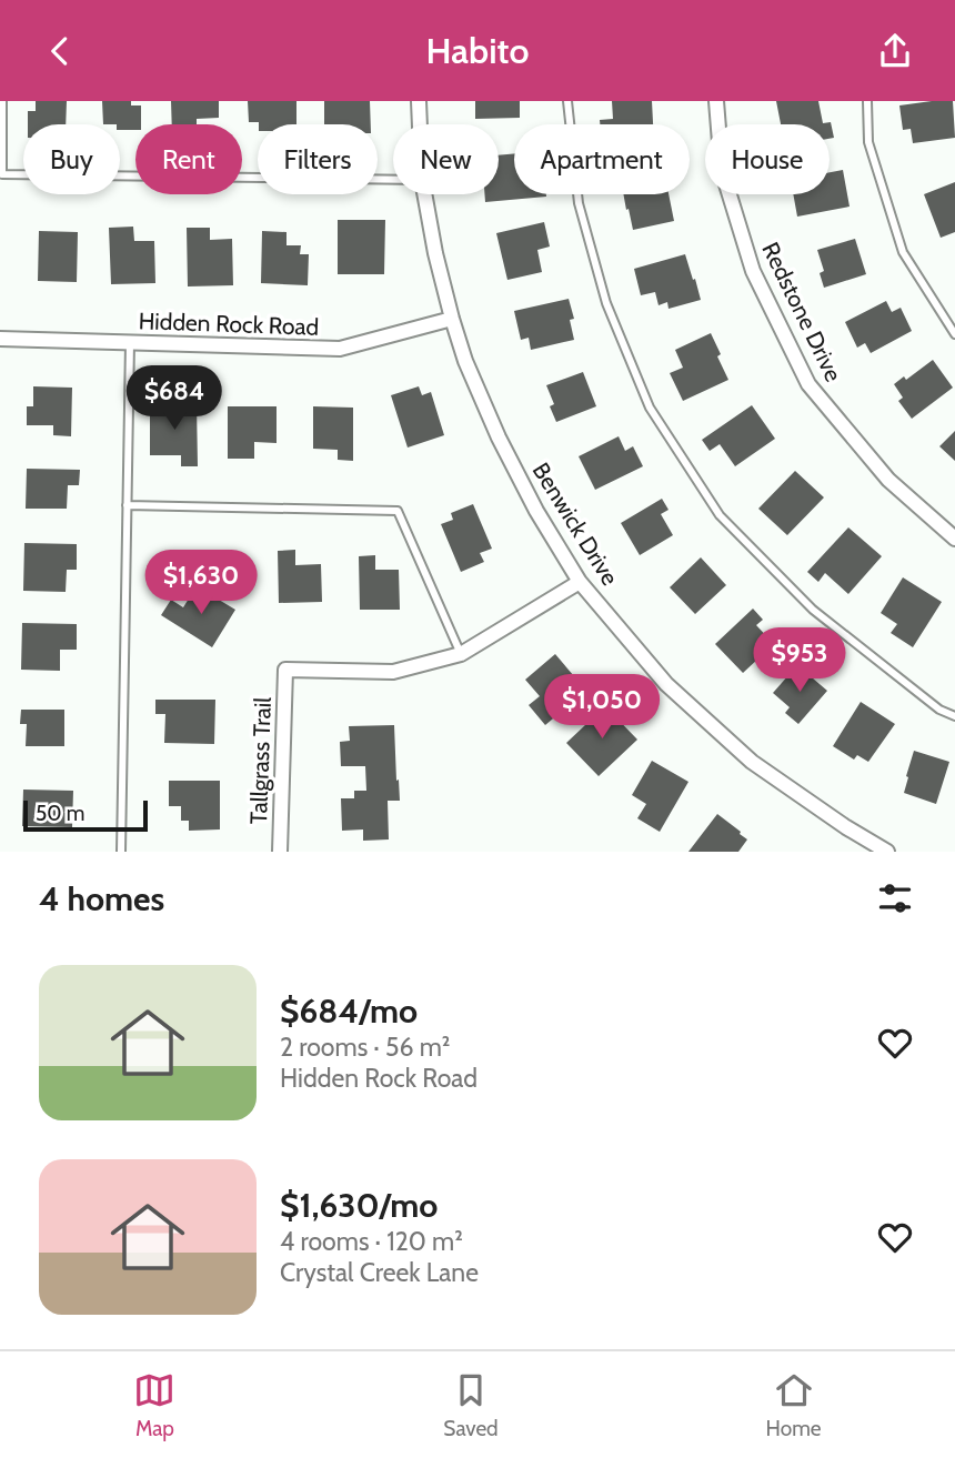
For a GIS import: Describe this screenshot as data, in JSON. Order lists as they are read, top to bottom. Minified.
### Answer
{"streets":{"street":["Redstone Drive","Hidden Rock Road","Benwick Drive","Tallgrass Trail"]},"crossings":[["Hidden Rock Road","Benwick Drive"]],"scale_bar":"50 m","page":{"header":"Habito","chip":["Buy","Rent","Filters","New","Apartment","House"],"price":["$684","$1,630","$953","$1,050"],"scale":"50 m","heading":"4 homes","list":[{"name":"$684/mo","note":"2 rooms · 56 m² · Hidden Rock Road"},{"name":"$1,630/mo","note":"4 rooms · 120 m² · Crystal Creek Lane"}],"tabs":["Map","Saved","Home"]}}
